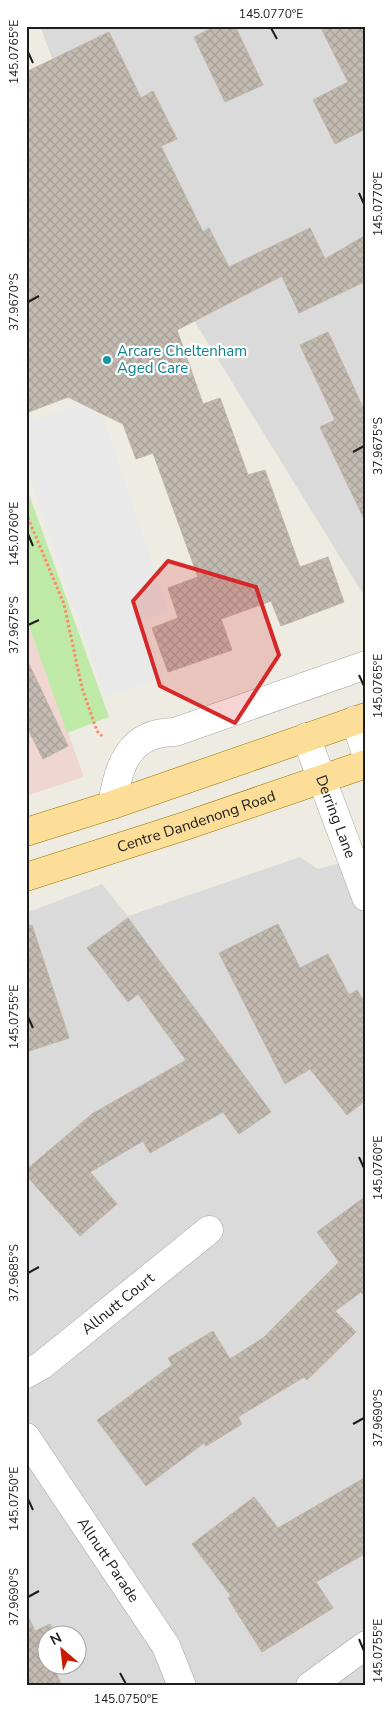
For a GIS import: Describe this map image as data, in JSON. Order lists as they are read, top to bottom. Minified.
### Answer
{"streets":{"main road":["Centre Dandenong Road"],"street":["Derring Lane","Allnutt Court","Allnutt Parade"]},"crossings":[["Derring Lane","Centre Dandenong Road"]],"places":["Arcare Cheltenham Aged Care"],"north":"top left","coordinates":["145.0770°E","145.0765°E","37.9670°S","37.9675°S","145.0760°E","145.0755°E","37.9685°S","37.9690°S","145.0750°E"]}
